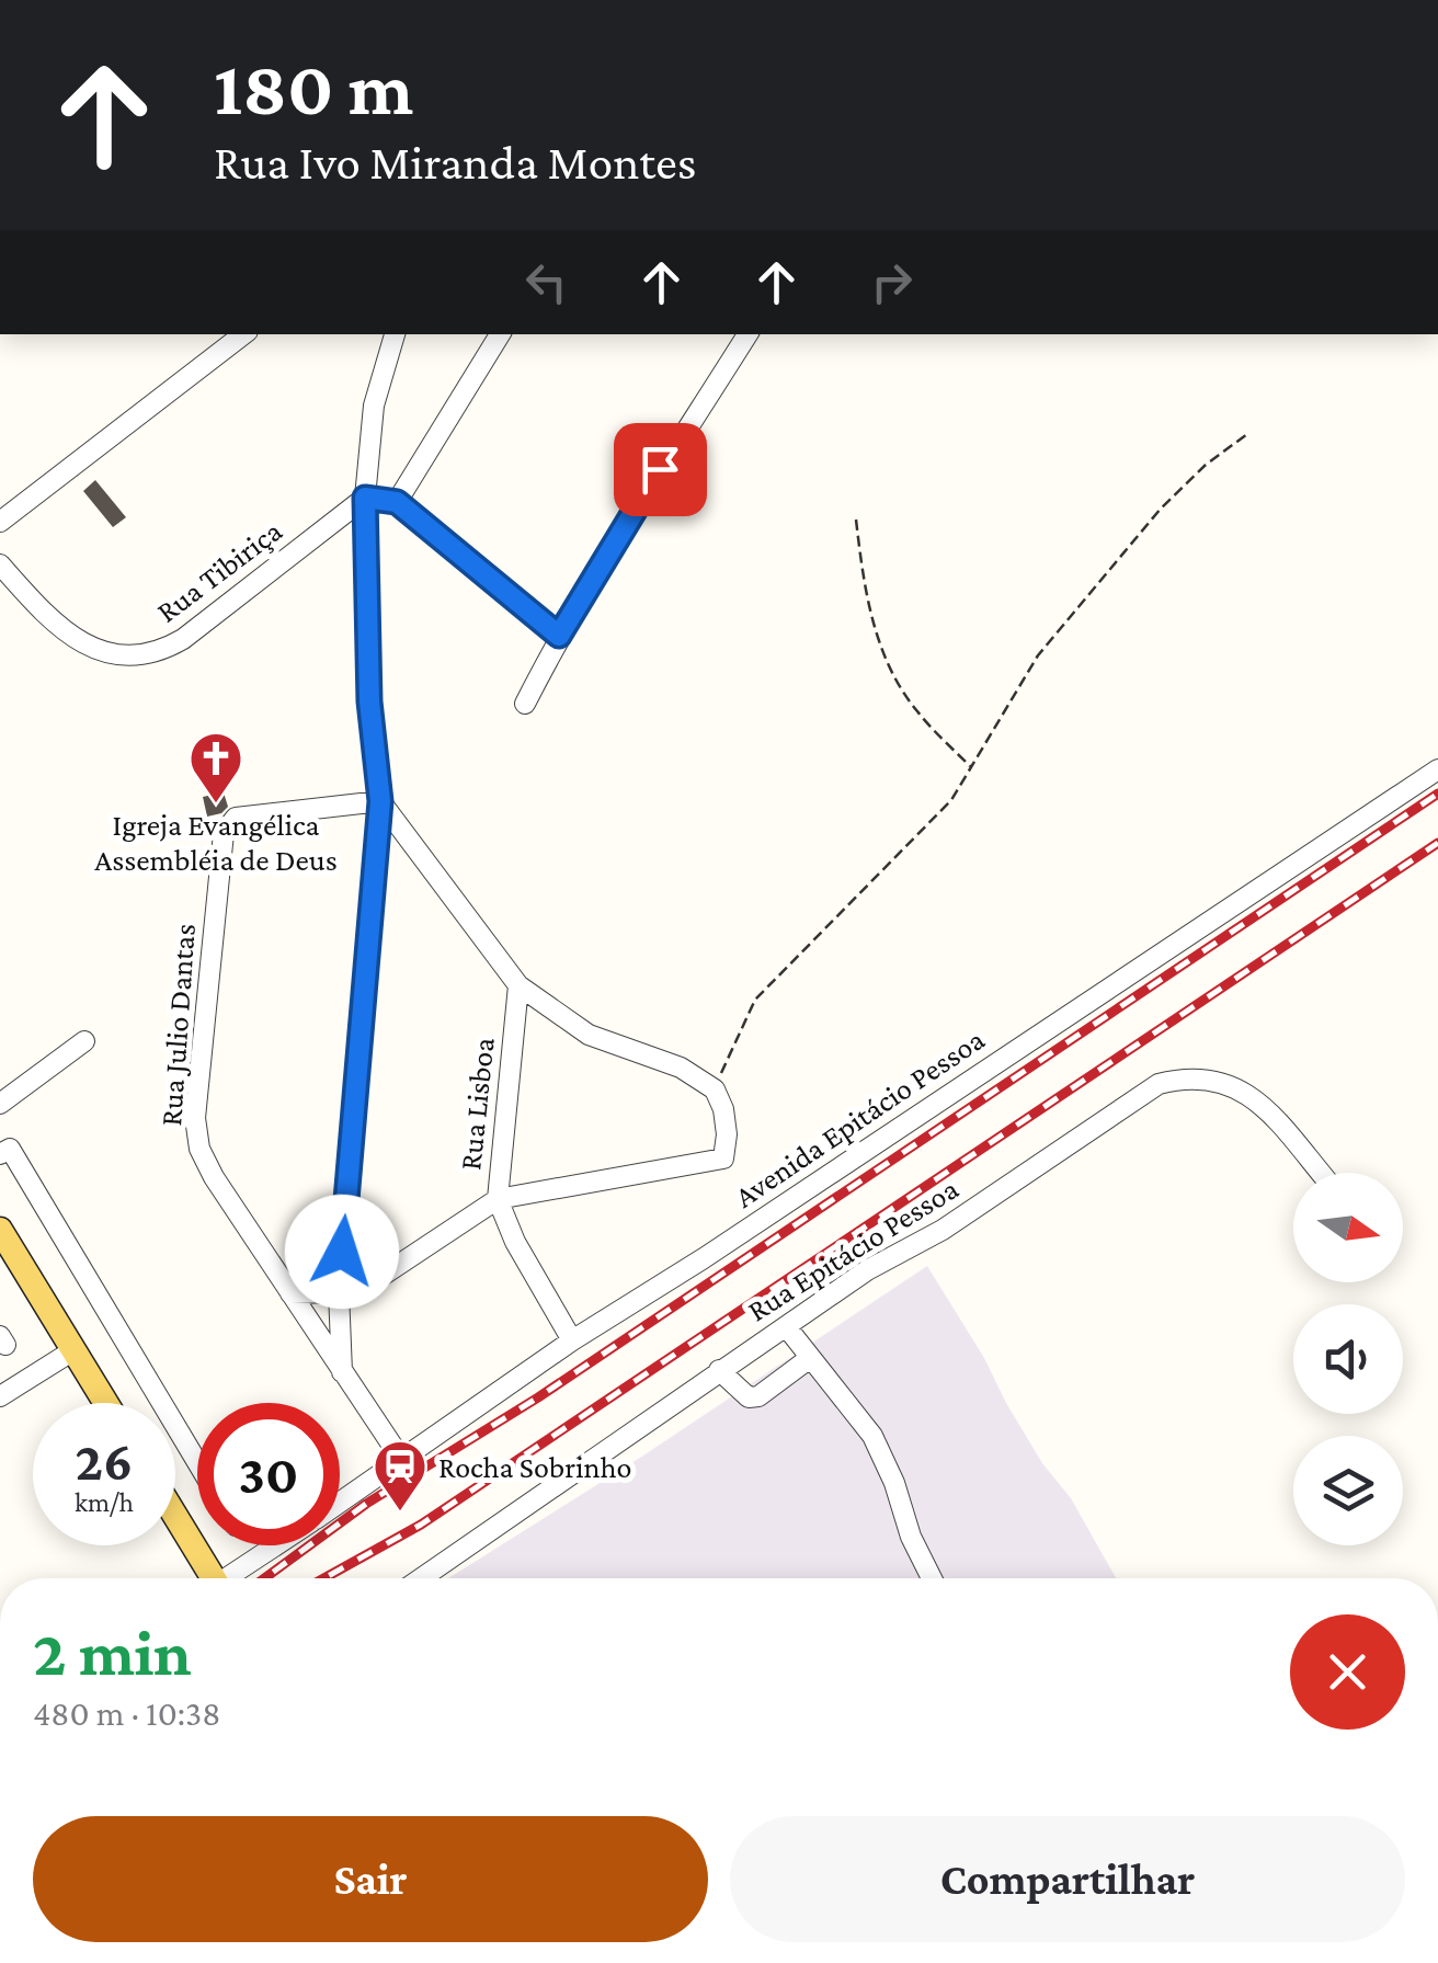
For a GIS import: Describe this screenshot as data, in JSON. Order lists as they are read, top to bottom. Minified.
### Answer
{"streets":{"street":["Rua Tibiriça","Rua Julio Dantas","Rua Lisboa","Avenida Epitácio Pessoa","Rua Epitácio Pessoa"]},"crossings":[["Rua Julio Dantas","Avenida Epitácio Pessoa"],["Rua Lisboa","Avenida Epitácio Pessoa"]],"places":{"church":["Igreja Evangélica Assembléia de Deus"],"station":["Rocha Sobrinho"]},"north":"right","page":{"turn":["180 m","Rua Ivo Miranda Montes"],"speed":"26 km/h","limit":"30","heading":["2 min","480 m · 10:38"],"buttons":["Sair","Compartilhar"]}}
